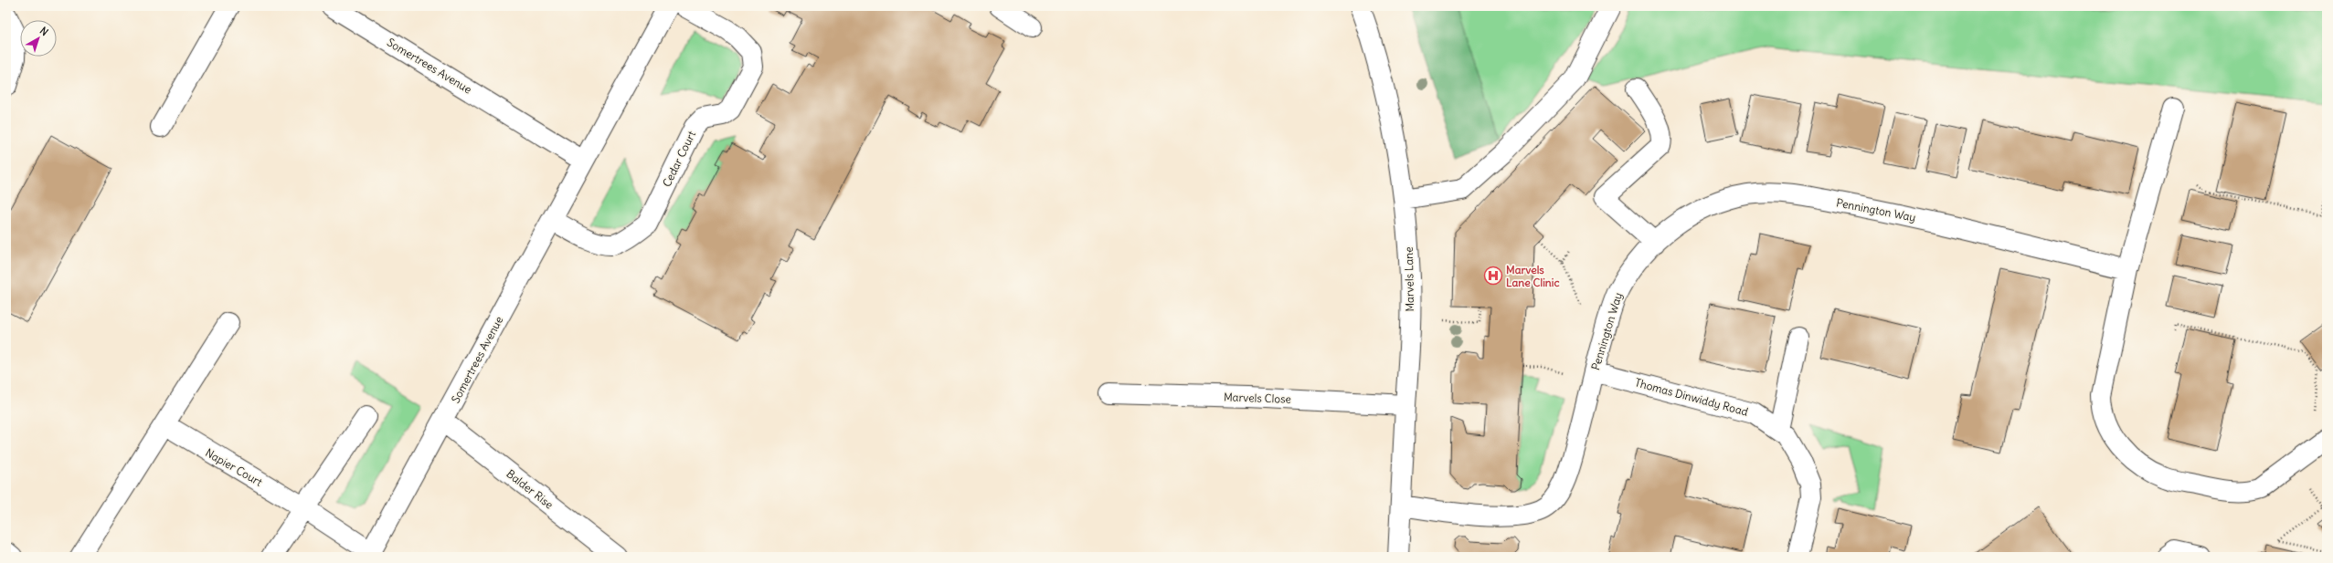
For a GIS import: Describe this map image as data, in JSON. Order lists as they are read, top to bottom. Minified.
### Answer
{"streets":{"street":["Somertrees Avenue","Cedar Court","Pennington Way","Marvels Lane","Thomas Dinwiddy Road","Marvels Close","Napier Court","Balder Rise"]},"crossings":[["Somertrees Avenue","Cedar Court"],["Somertrees Avenue","Napier Court"],["Somertrees Avenue","Balder Rise"],["Pennington Way","Marvels Lane"],["Pennington Way","Thomas Dinwiddy Road"],["Marvels Lane","Marvels Close"]],"places":{"hospital":["Marvels Lane Clinic"]},"north":"top right"}
